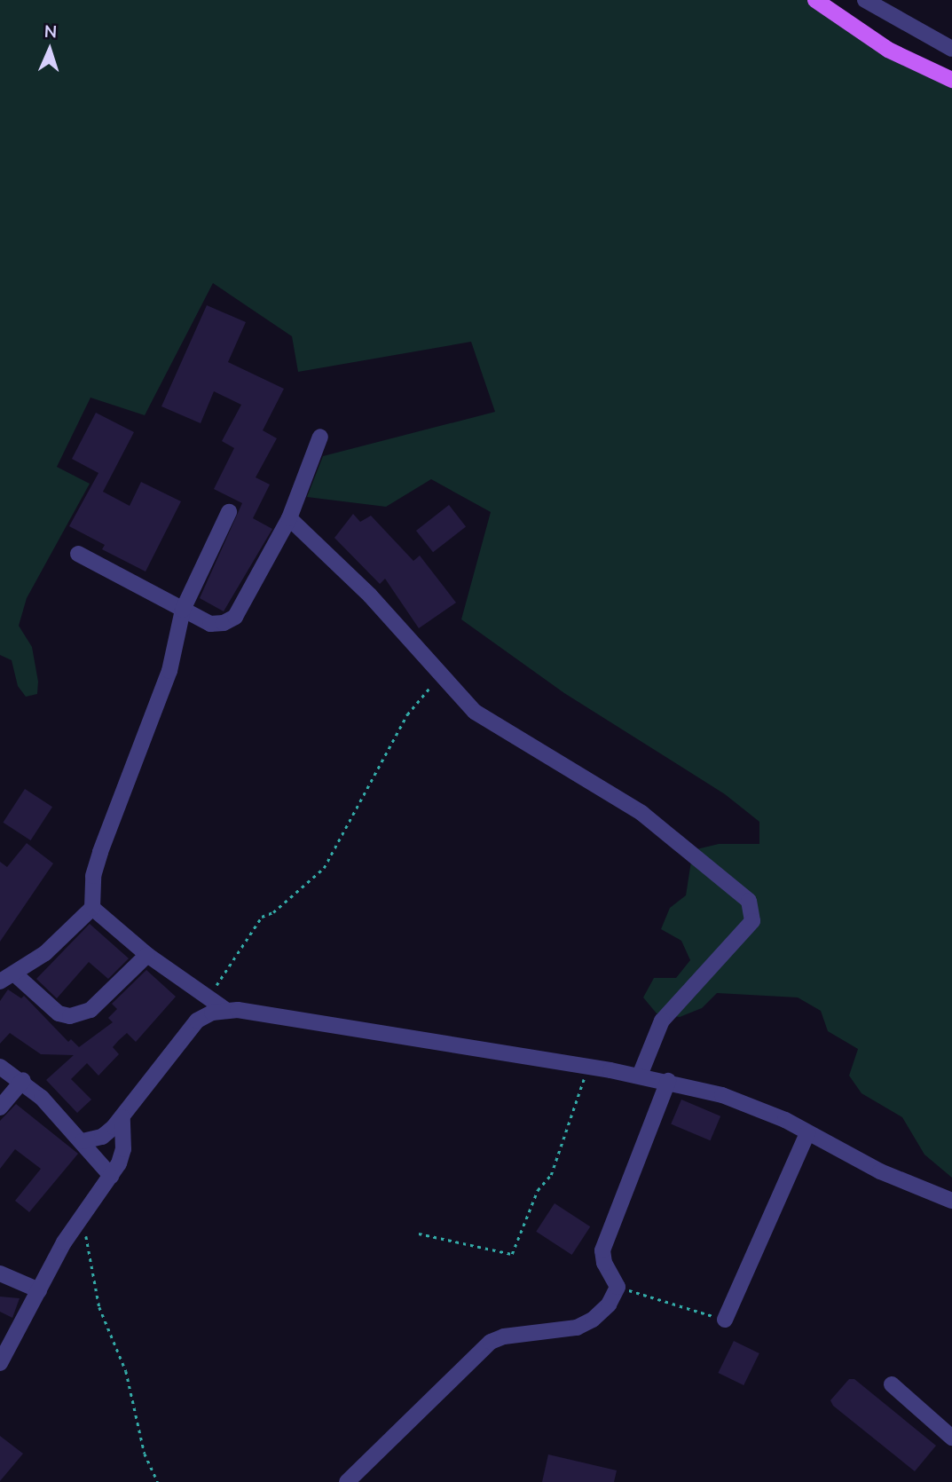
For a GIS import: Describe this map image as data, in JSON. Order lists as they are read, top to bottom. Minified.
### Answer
{"north":"top"}
